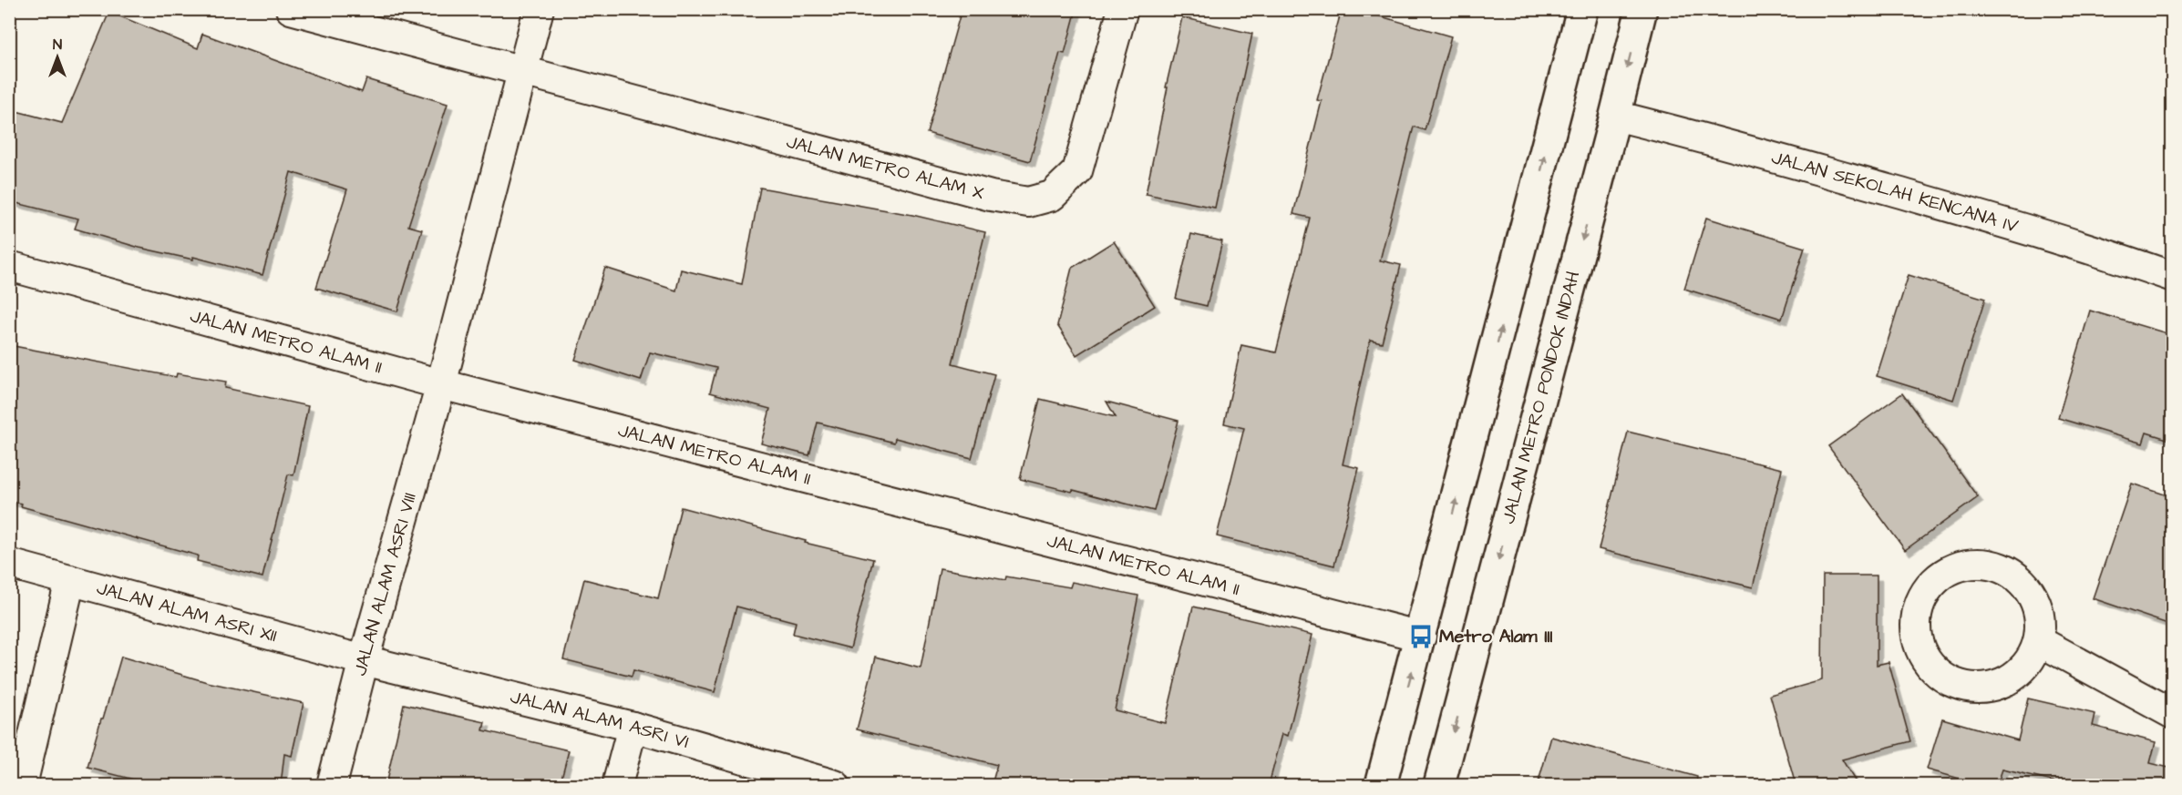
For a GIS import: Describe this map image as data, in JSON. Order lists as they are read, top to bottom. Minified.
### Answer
{"streets":{"highway":["JALAN METRO PONDOK INDAH"],"street":["JALAN METRO ALAM X","JALAN SEKOLAH KENCANA IV","JALAN METRO ALAM II","JALAN ALAM ASRI VIII","JALAN ALAM ASRI XII","JALAN ALAM ASRI VI"]},"crossings":[["JALAN SEKOLAH KENCANA IV","JALAN METRO PONDOK INDAH"],["JALAN METRO ALAM II","JALAN ALAM ASRI VIII"],["JALAN ALAM ASRI VIII","JALAN ALAM ASRI XII"],["JALAN ALAM ASRI VIII","JALAN ALAM ASRI VI"],["JALAN ALAM ASRI XII","JALAN ALAM ASRI VI"]],"places":{"bus stop":["Metro Alam III"]},"north":"top"}
